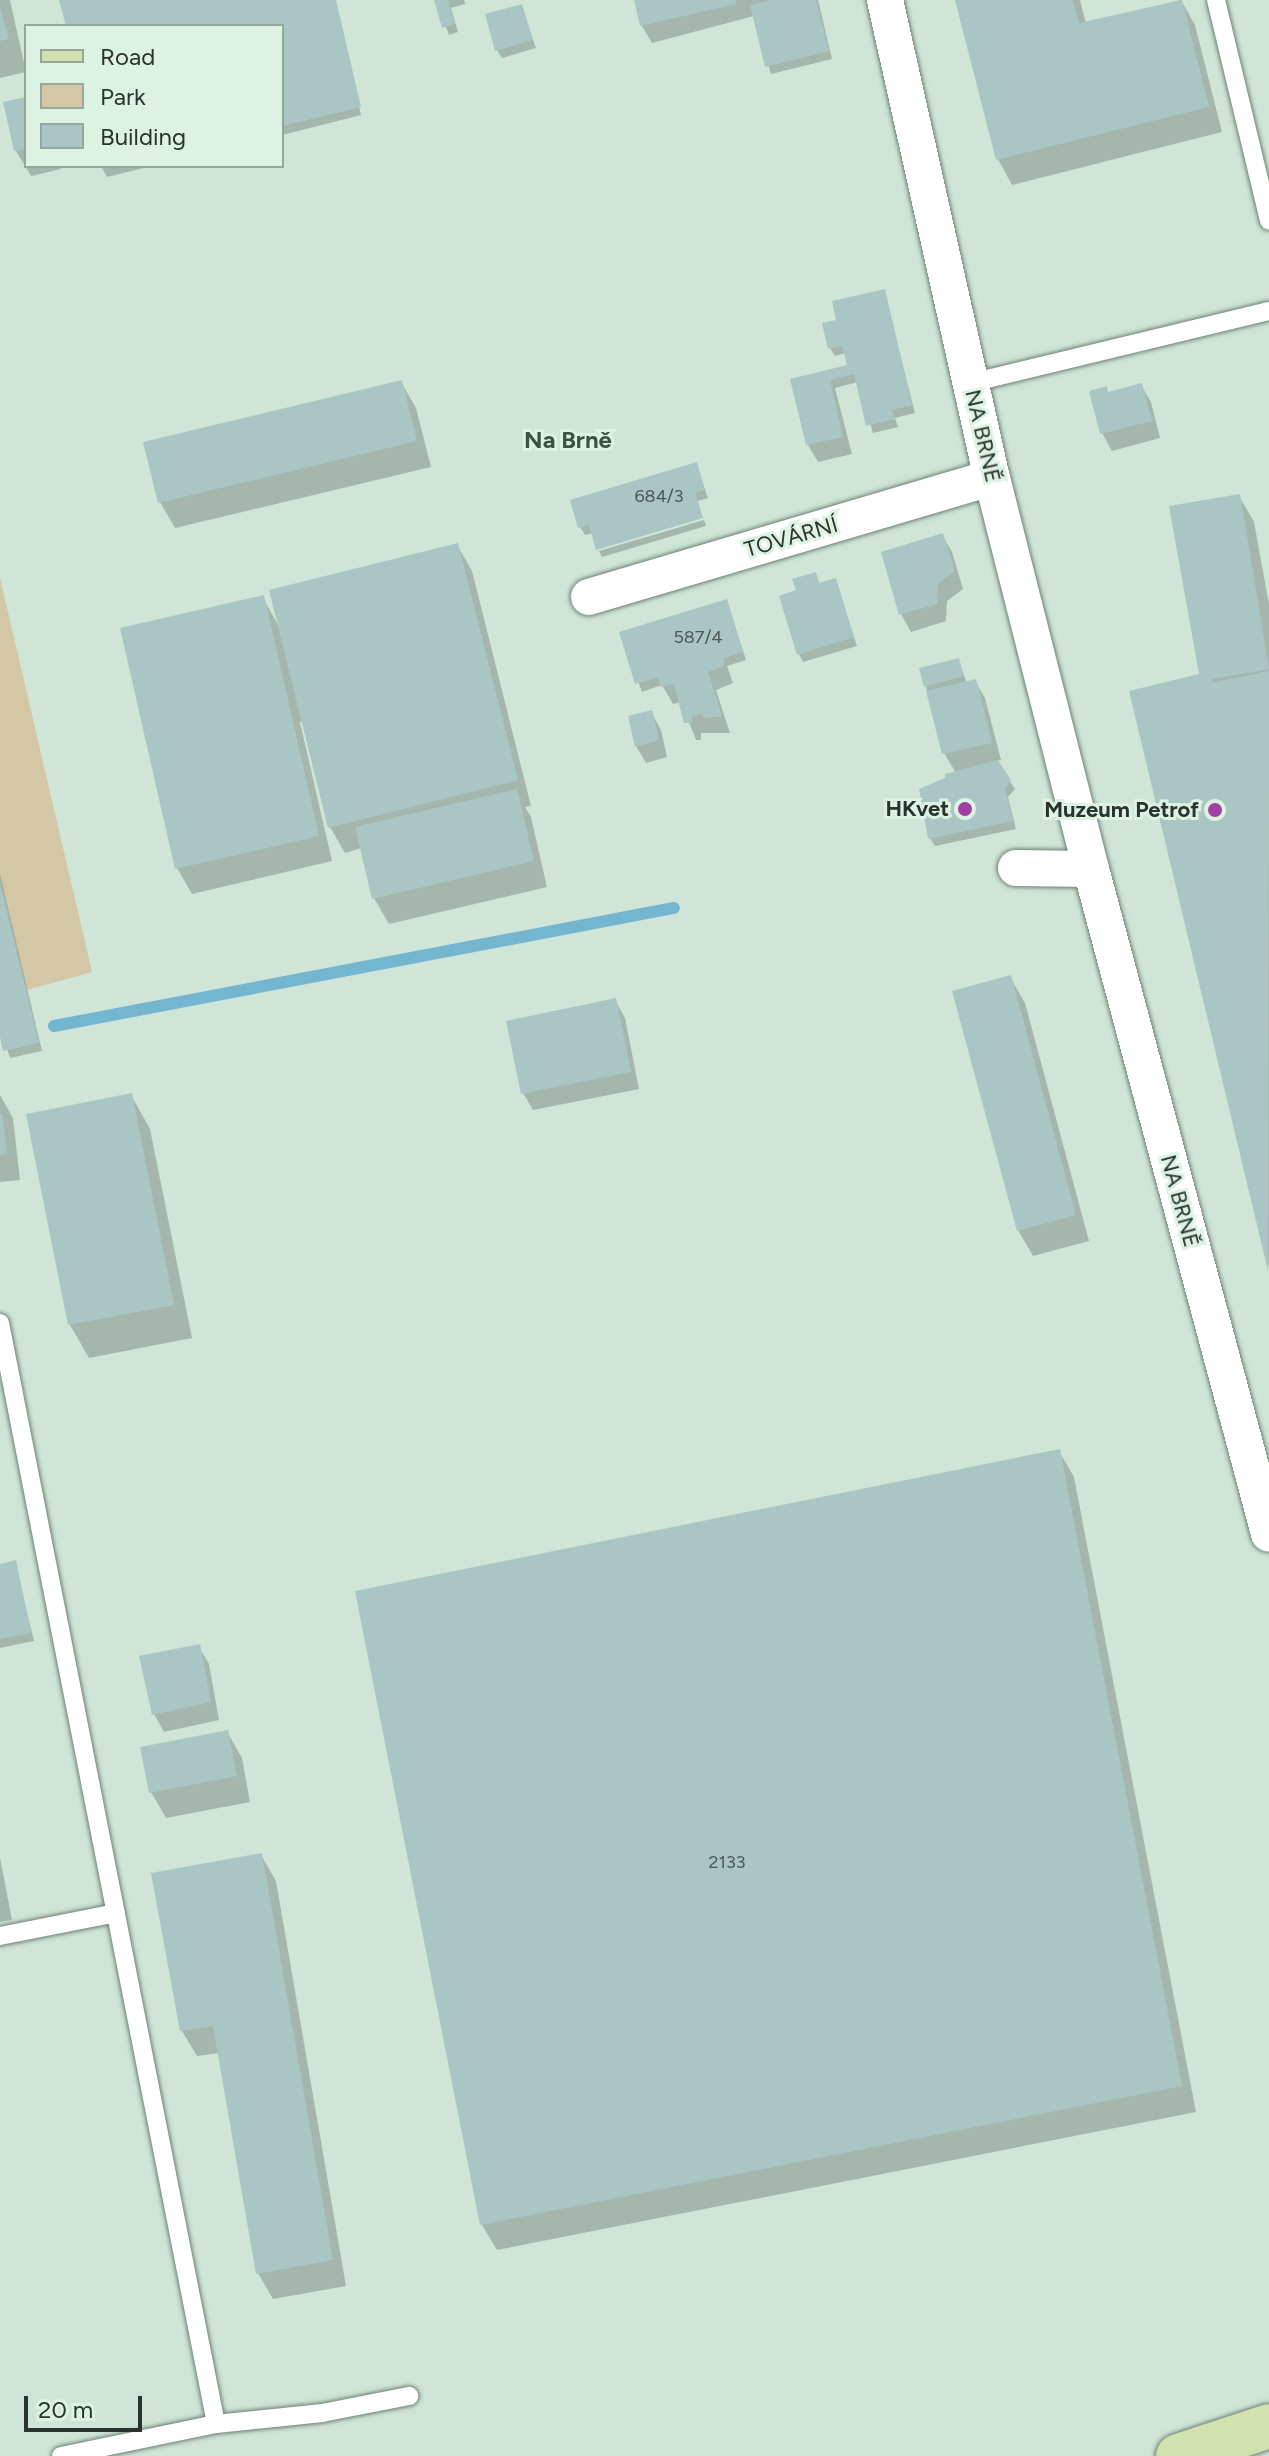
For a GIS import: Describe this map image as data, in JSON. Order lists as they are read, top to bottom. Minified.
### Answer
{"streets":{"street":["NA BRNĚ","TOVÁRNÍ"]},"crossings":[["NA BRNĚ","TOVÁRNÍ"]],"districts":["Na Brně"],"places":["HKvet","Muzeum Petrof"],"house_numbers":["684/3","587/4","2133"],"legend":["Road","Park","Building"],"scale_bar":"20 m"}
